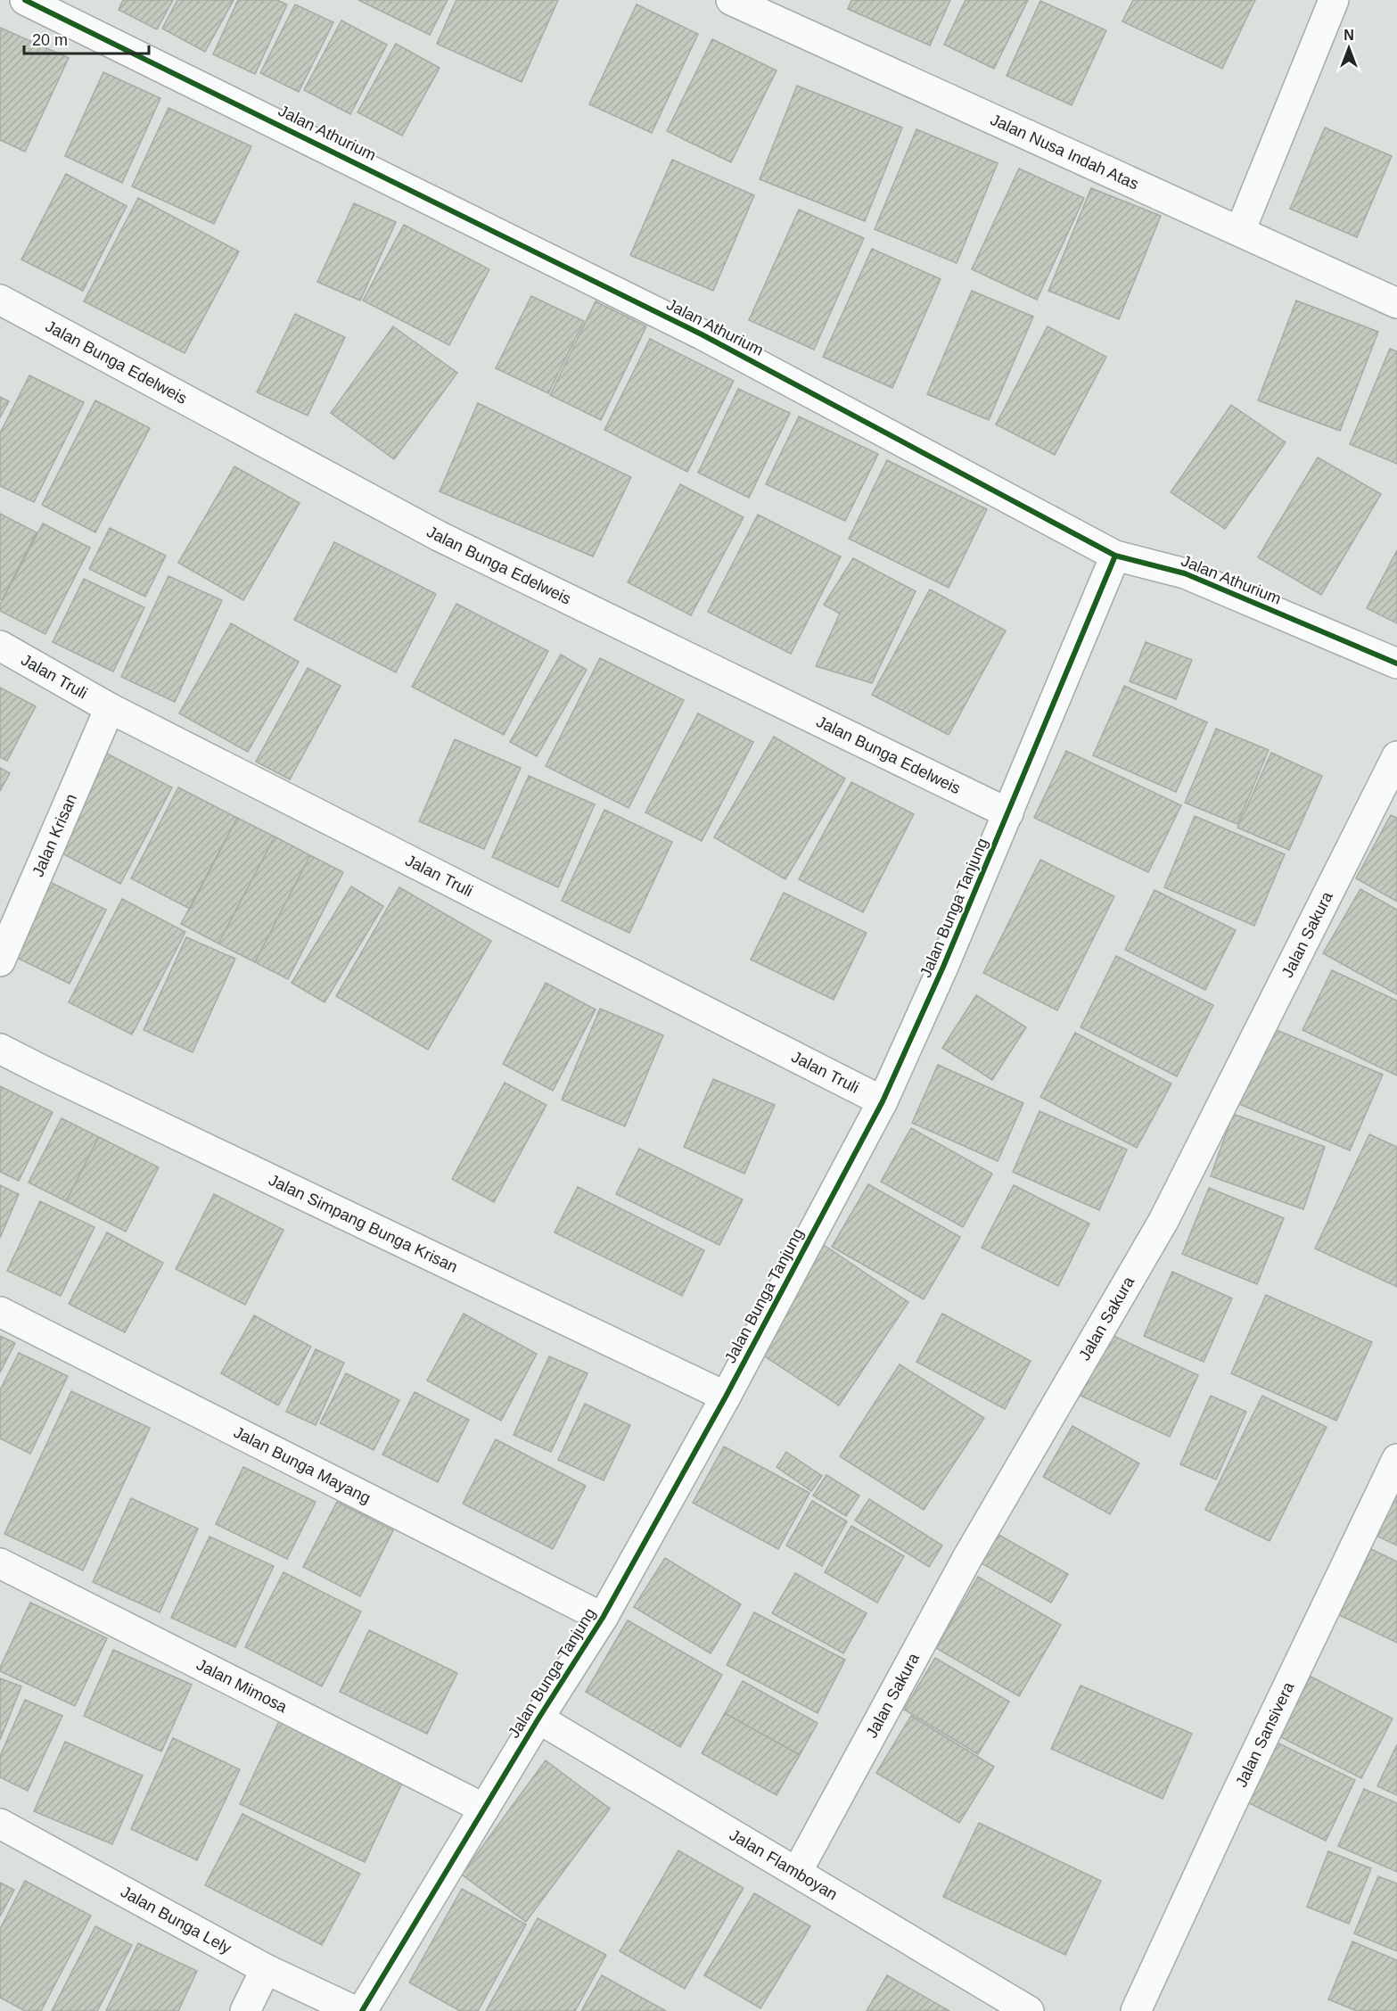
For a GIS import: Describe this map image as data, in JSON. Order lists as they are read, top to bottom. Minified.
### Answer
{"streets":{"street":["Jalan Athurium","Jalan Nusa Indah Atas","Jalan Bunga Edelweis","Jalan Truli","Jalan Krisan","Jalan Bunga Tanjung","Jalan Sakura","Jalan Simpang Bunga Krisan","Jalan Bunga Mayang","Jalan Mimosa","Jalan Sansivera","Jalan Flamboyan","Jalan Bunga Lely"]},"crossings":[["Jalan Athurium","Jalan Bunga Tanjung"],["Jalan Bunga Edelweis","Jalan Bunga Tanjung"],["Jalan Truli","Jalan Krisan"],["Jalan Truli","Jalan Bunga Tanjung"],["Jalan Bunga Tanjung","Jalan Simpang Bunga Krisan"],["Jalan Bunga Tanjung","Jalan Bunga Mayang"],["Jalan Bunga Tanjung","Jalan Mimosa"],["Jalan Bunga Tanjung","Jalan Flamboyan"],["Jalan Sakura","Jalan Flamboyan"]],"scale_bar":"20 m","north":"top"}
